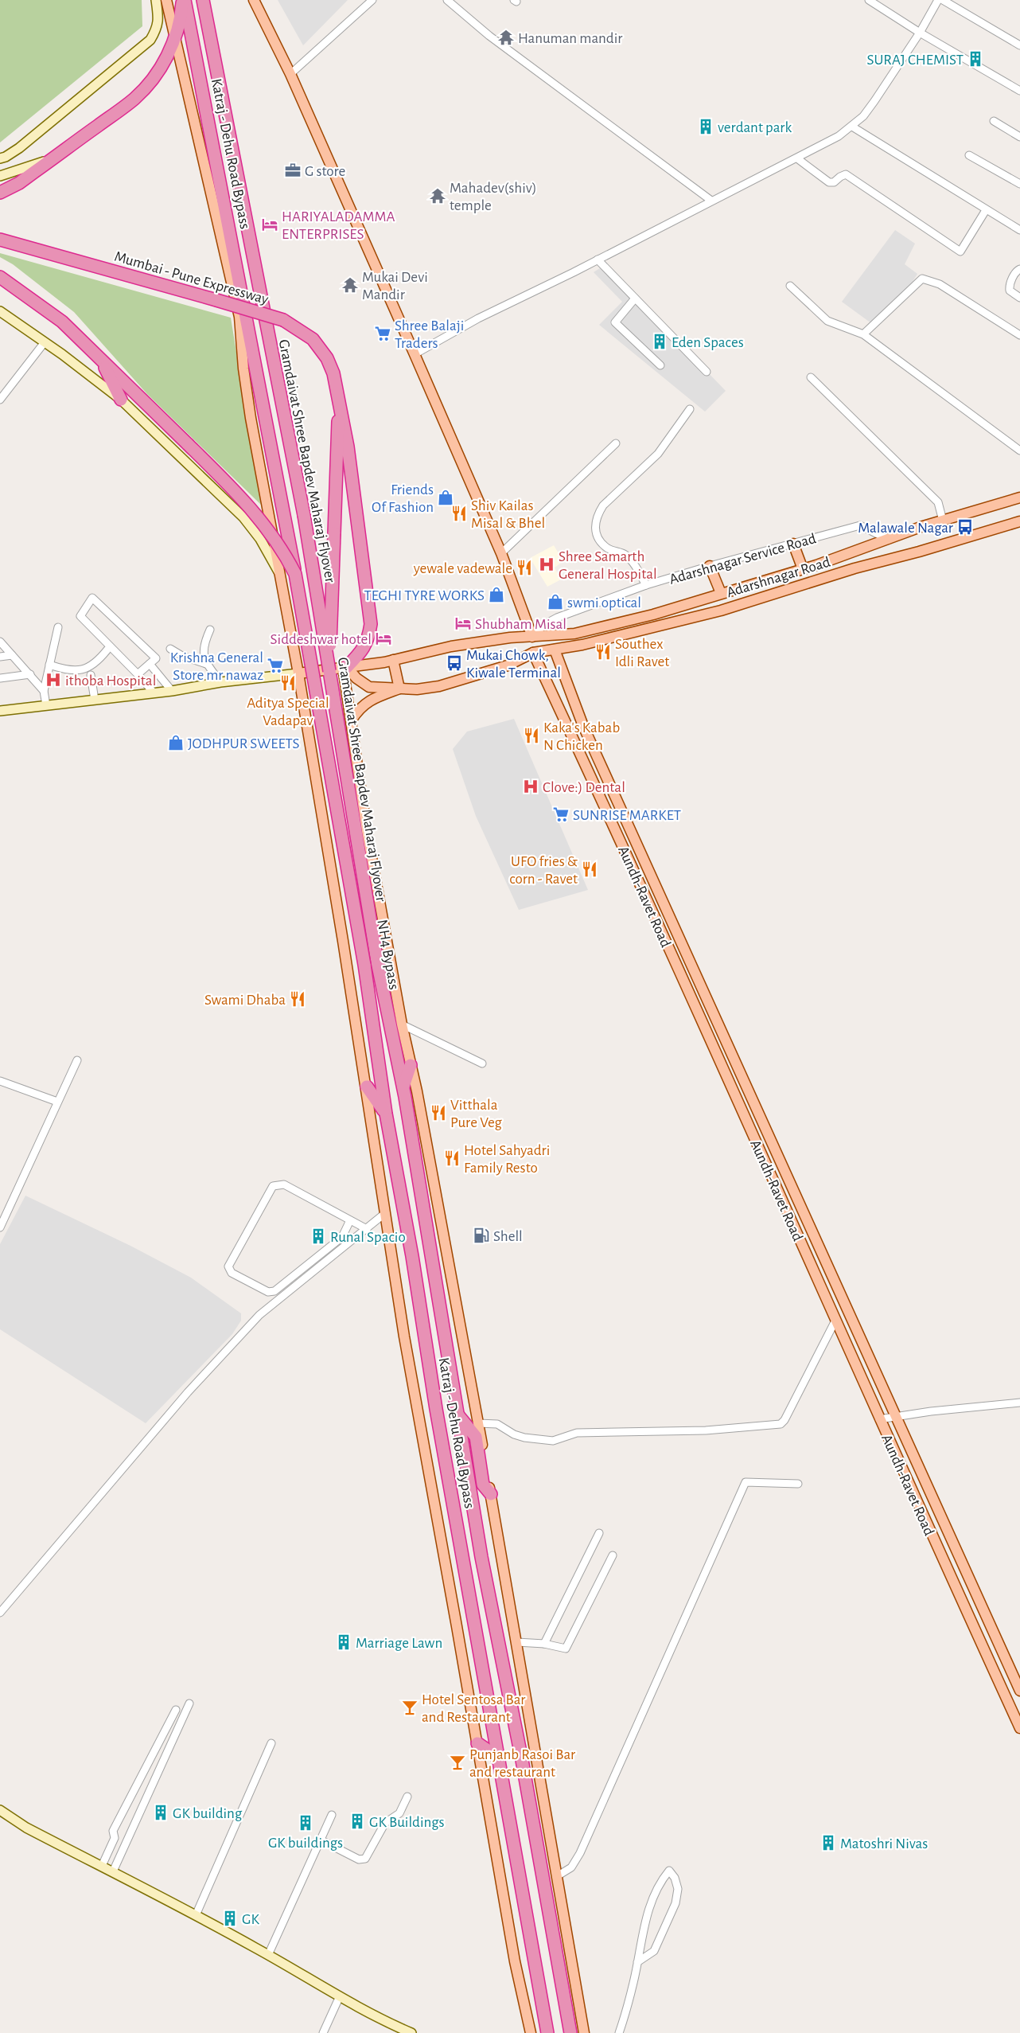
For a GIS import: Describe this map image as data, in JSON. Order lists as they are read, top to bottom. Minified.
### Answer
{"streets":{"highway":["Katraj - Dehu Road Bypass","Mumbai - Pune Expressway","Gramdaivat Shree Bapdev Maharaj Flyover"],"main road":["Adarshnagar Road","Aundh-Ravet Road","NH4 Bypass"],"street":["Adarshnagar Service Road"]},"crossings":[["Katraj - Dehu Road Bypass","Gramdaivat Shree Bapdev Maharaj Flyover"],["Katraj - Dehu Road Bypass","NH4 Bypass"],["Gramdaivat Shree Bapdev Maharaj Flyover","NH4 Bypass"],["Adarshnagar Service Road","Adarshnagar Road"],["Adarshnagar Road","Aundh-Ravet Road"],["Adarshnagar Road","NH4 Bypass"]],"places":{"temple":["Hanuman mandir","Mahadev(shiv) temple","Mukai Devi Mandir"],"building":["SURAJ CHEMIST","verdant park","Eden Spaces","Runal Spacio","Marriage Lawn","GK building","GK Buildings","GK buildings","Matoshri Nivas","GK"],"office":["G store"],"hotel":["HARIYALADAMMA ENTERPRISES","Shubham Misal","Siddeshwar hotel"],"supermarket":["Shree Balaji Traders","Krishna General Store mr nawaz","SUNRISE MARKET"],"shop":["Friends Of Fashion","TEGHI TYRE WORKS","swmi optical","JODHPUR SWEETS"],"restaurant":["Shiv Kailas Misal & Bhel","yewale vadewale","Southex Idli Ravet","Aditya Special Vadapav","Kaka's Kabab N Chicken","UFO fries & corn - Ravet","Swami Dhaba","Vitthala Pure Veg","Hotel Sahyadri Family Resto"],"bus stop":["Malawale Nagar","Mukai Chowk, Kiwale Terminal"],"hospital":["Shree Samarth General Hospital","ithoba Hospital","Clove:) Dental"],"fuel station":["Shell"],"bar":["Hotel Sentosa Bar and Restaurant","Punjanb Rasoi Bar and restaurant"]}}
